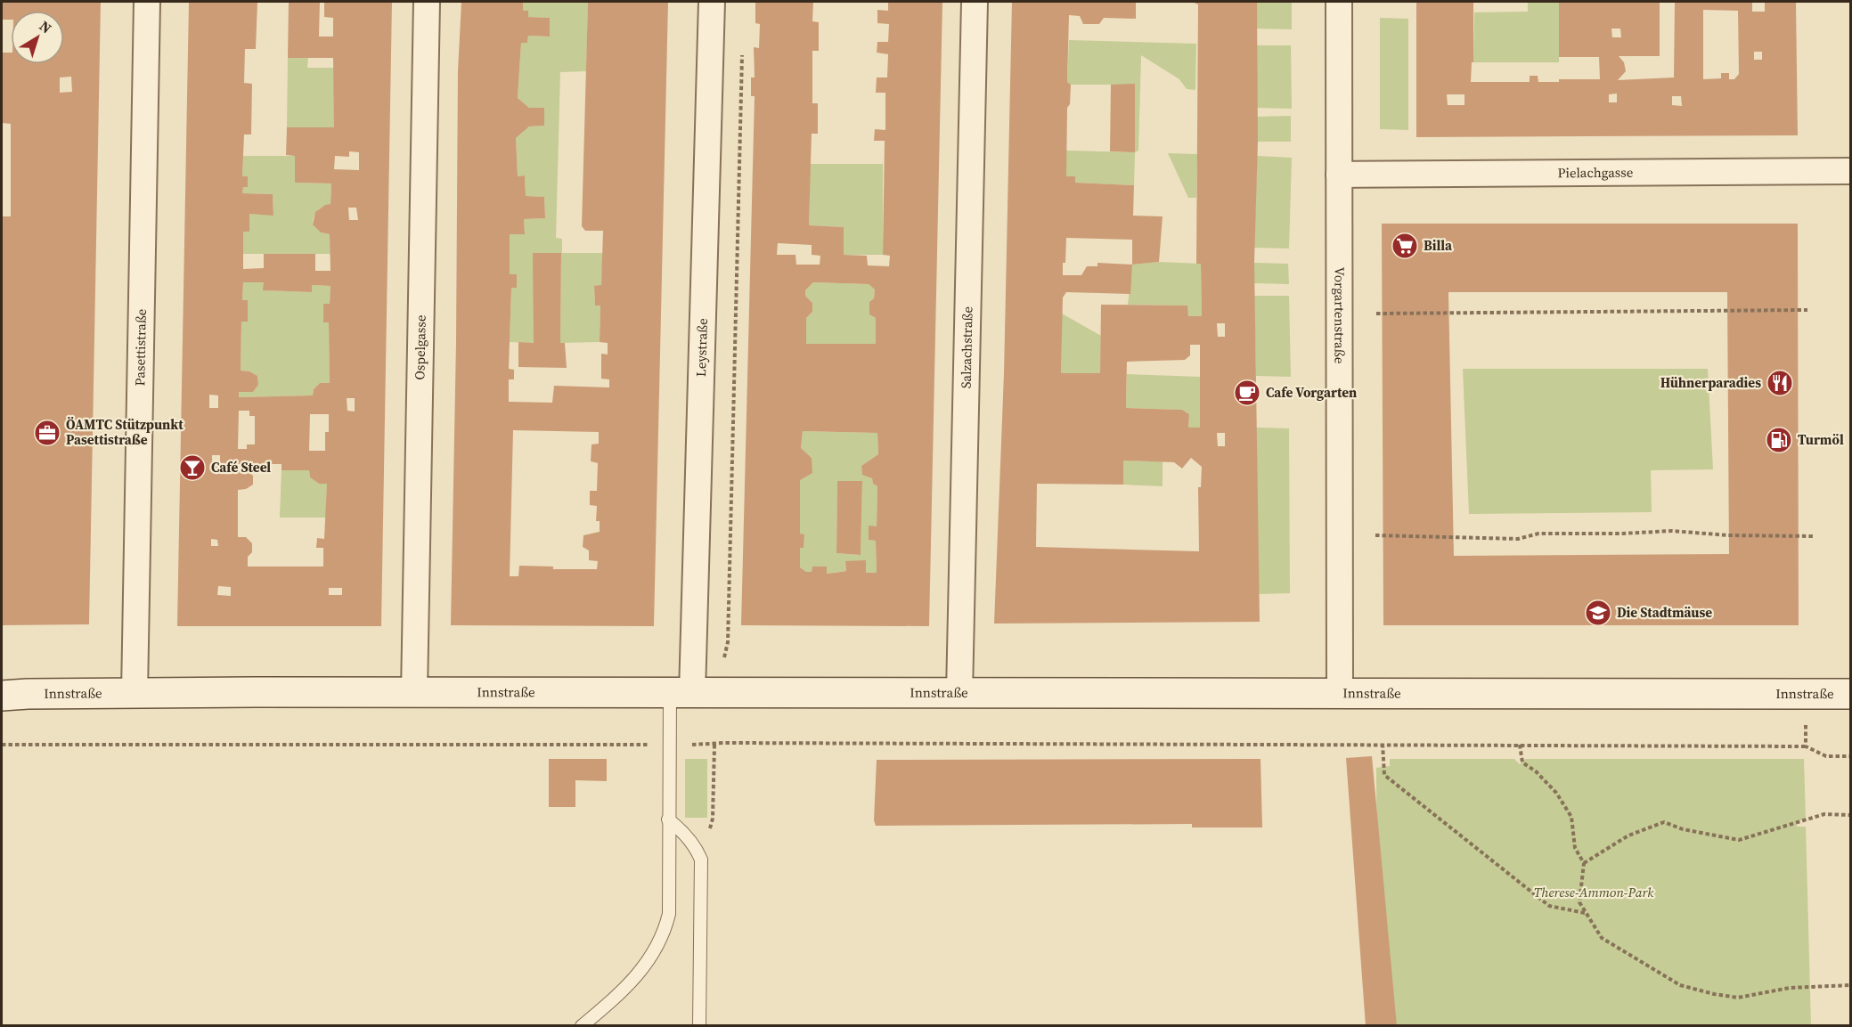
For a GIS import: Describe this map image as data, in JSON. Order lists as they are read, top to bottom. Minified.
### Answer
{"streets":{"main road":["Innstraße"],"street":["Pielachgasse","Vorgartenstraße","Pasettistraße","Ospelgasse","Leystraße","Salzachstraße"]},"crossings":[["Pielachgasse","Vorgartenstraße"],["Vorgartenstraße","Innstraße"],["Pasettistraße","Innstraße"],["Ospelgasse","Innstraße"],["Leystraße","Innstraße"],["Salzachstraße","Innstraße"]],"parks":["Therese-Ammon-Park"],"places":{"supermarket":["Billa"],"restaurant":["Hühnerparadies"],"cafe":["Cafe Vorgarten"],"office":["ÖAMTC Stützpunkt Pasettistraße"],"fuel station":["Turmöl"],"bar":["Café Steel"],"school or university":["Die Stadtmäuse"]},"north":"top right"}
